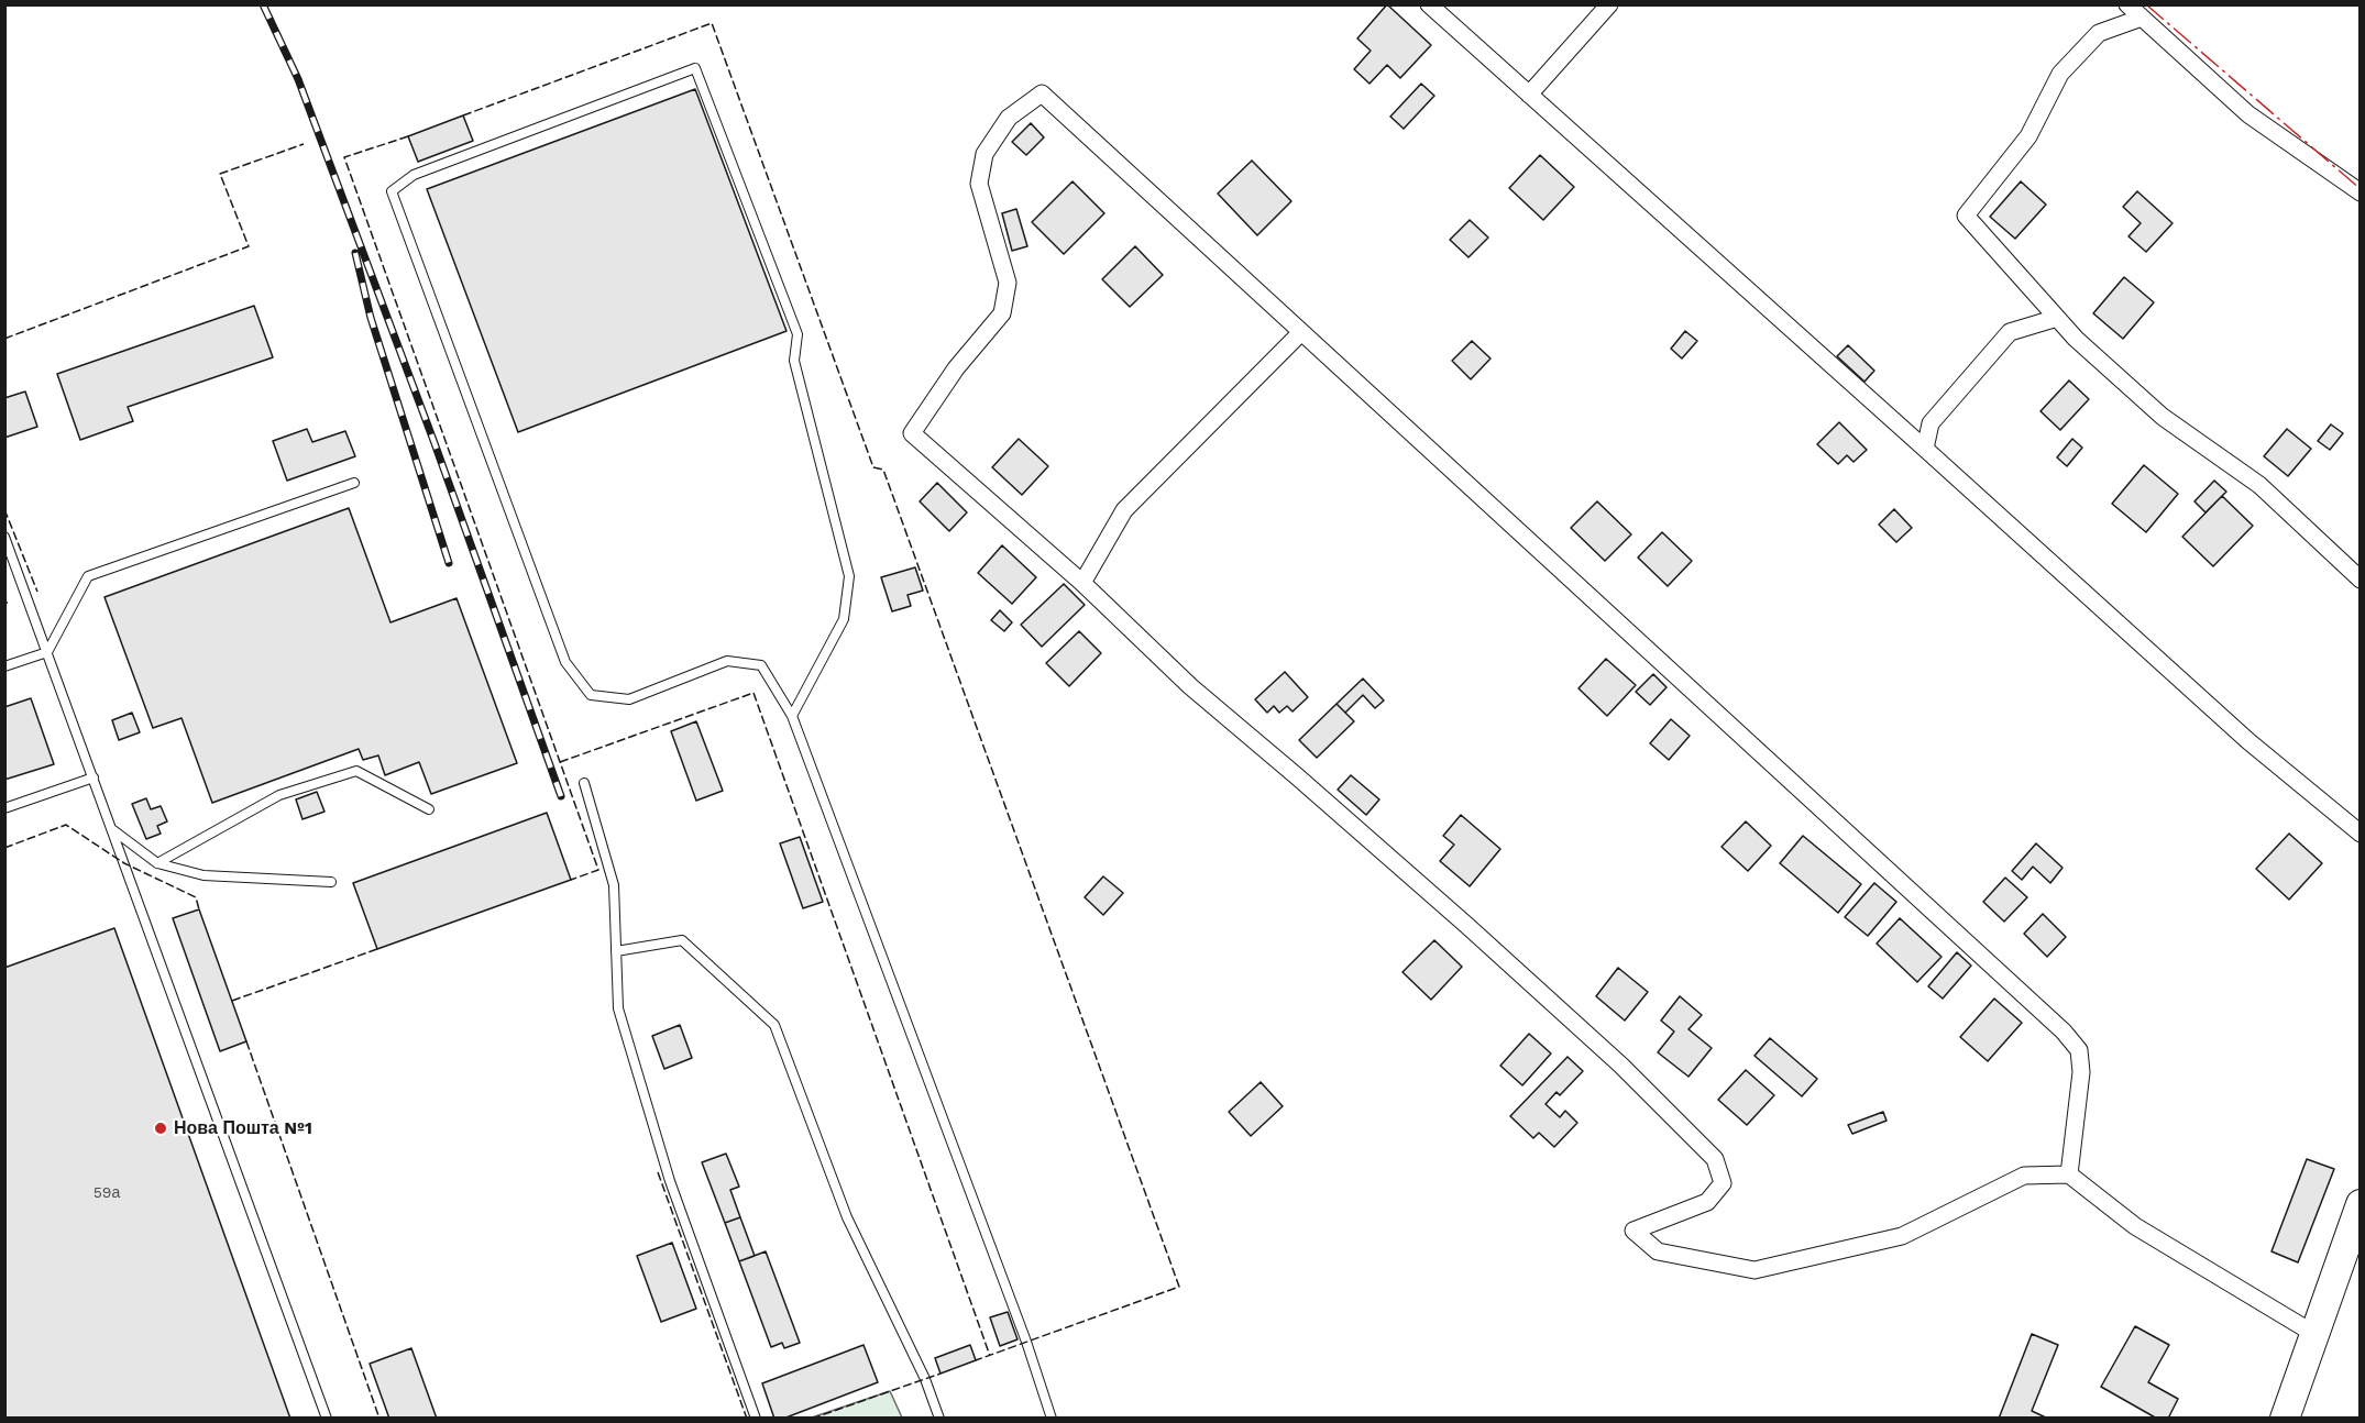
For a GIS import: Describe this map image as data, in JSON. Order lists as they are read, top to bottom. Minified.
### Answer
{"places":["Нова Пошта №1"],"house_numbers":["59а"]}
